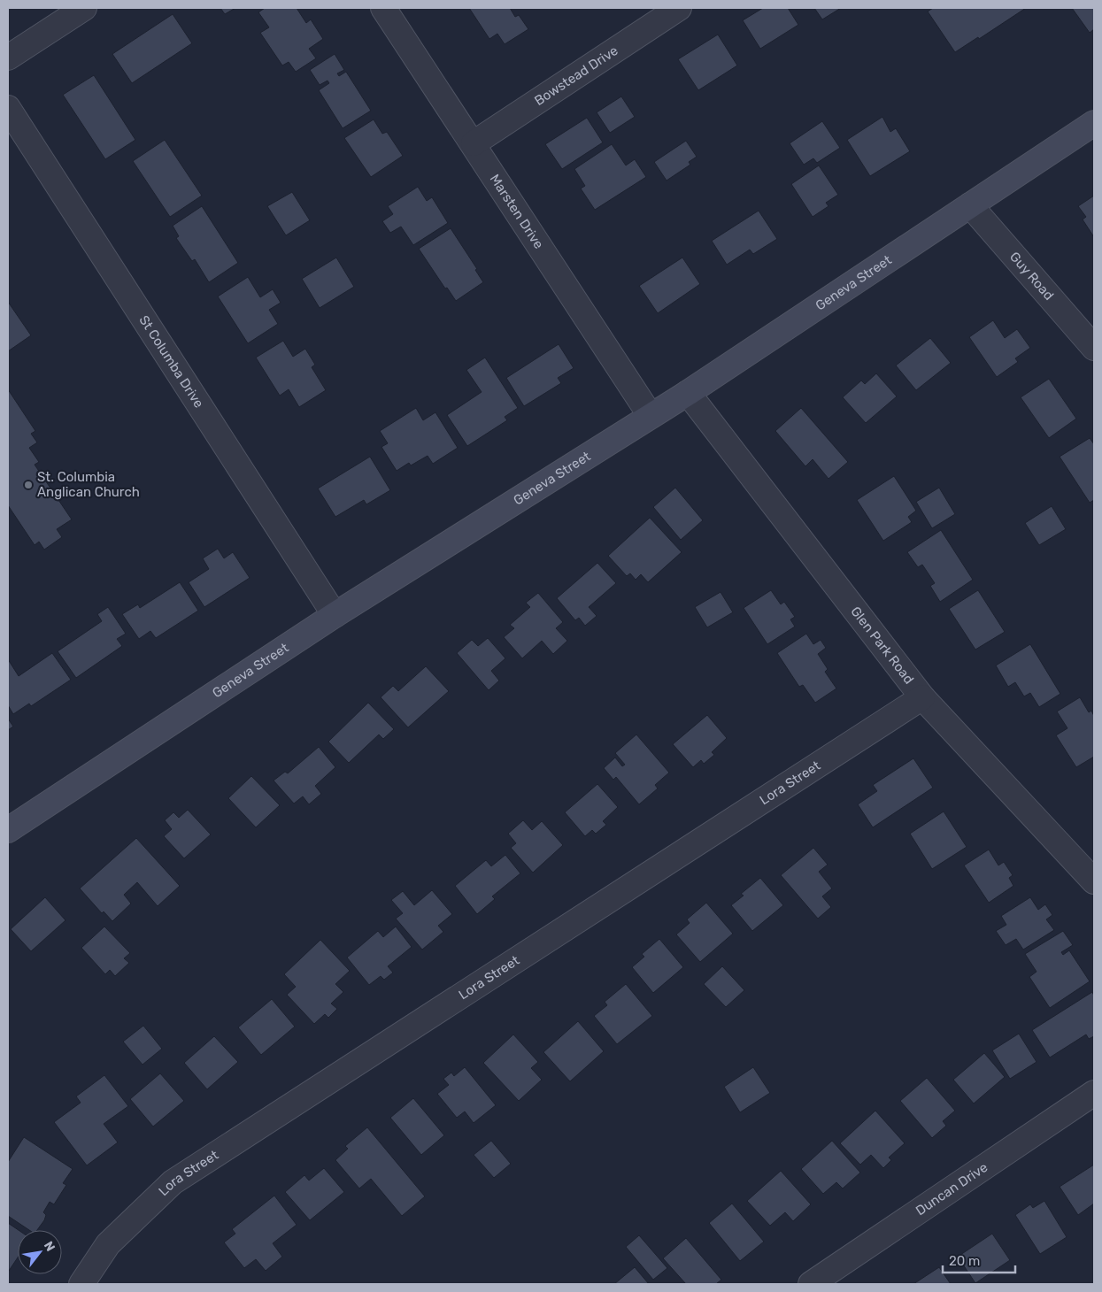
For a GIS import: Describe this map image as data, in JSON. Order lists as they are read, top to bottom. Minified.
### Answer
{"streets":{"main road":["Geneva Street"],"street":["Bowstead Drive","Marsten Drive","Guy Road","St Columba Drive","Glen Park Road","Lora Street","Duncan Drive"]},"crossings":[["Bowstead Drive","Marsten Drive"],["Marsten Drive","Geneva Street"],["Guy Road","Geneva Street"],["Geneva Street","St Columba Drive"],["Geneva Street","Glen Park Road"],["Glen Park Road","Lora Street"]],"places":["St. Columbia Anglican Church"],"scale_bar":"20 m","north":"top right"}
